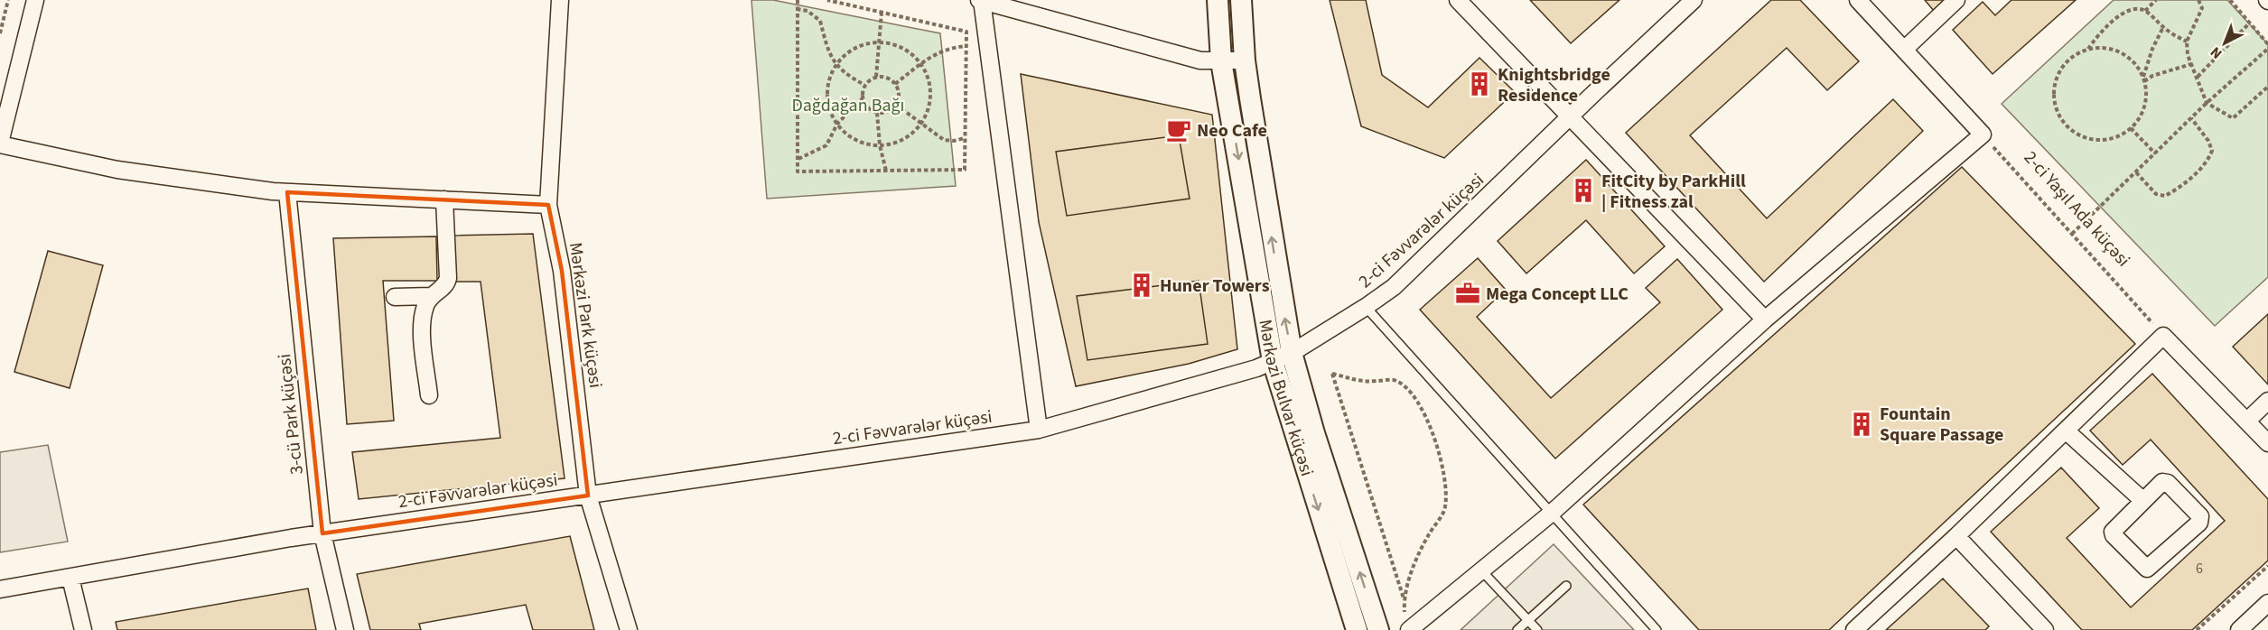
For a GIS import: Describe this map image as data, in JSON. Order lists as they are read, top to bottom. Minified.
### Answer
{"streets":{"street":["2-ci Fəvvarələr küçəsi","Mərkəzi Park küçəsi","Mərkəzi Bulvar küçəsi","3-cü Park küçəsi"],"path":["2-ci Yaşıl Ada küçəsi"]},"crossings":[["2-ci Fəvvarələr küçəsi","Mərkəzi Park küçəsi"],["2-ci Fəvvarələr küçəsi","Mərkəzi Bulvar küçəsi"],["2-ci Fəvvarələr küçəsi","3-cü Park küçəsi"]],"parks":["Dağdağan Bağı"],"places":{"building":["Knightsbridge Residence","FitCity by ParkHill | Fitness zal","Huner Towers","Fountain Square Passage"],"cafe":["Neo Cafe"],"office":["Mega Concept LLC"]},"house_numbers":["6"],"north":"bottom left"}
